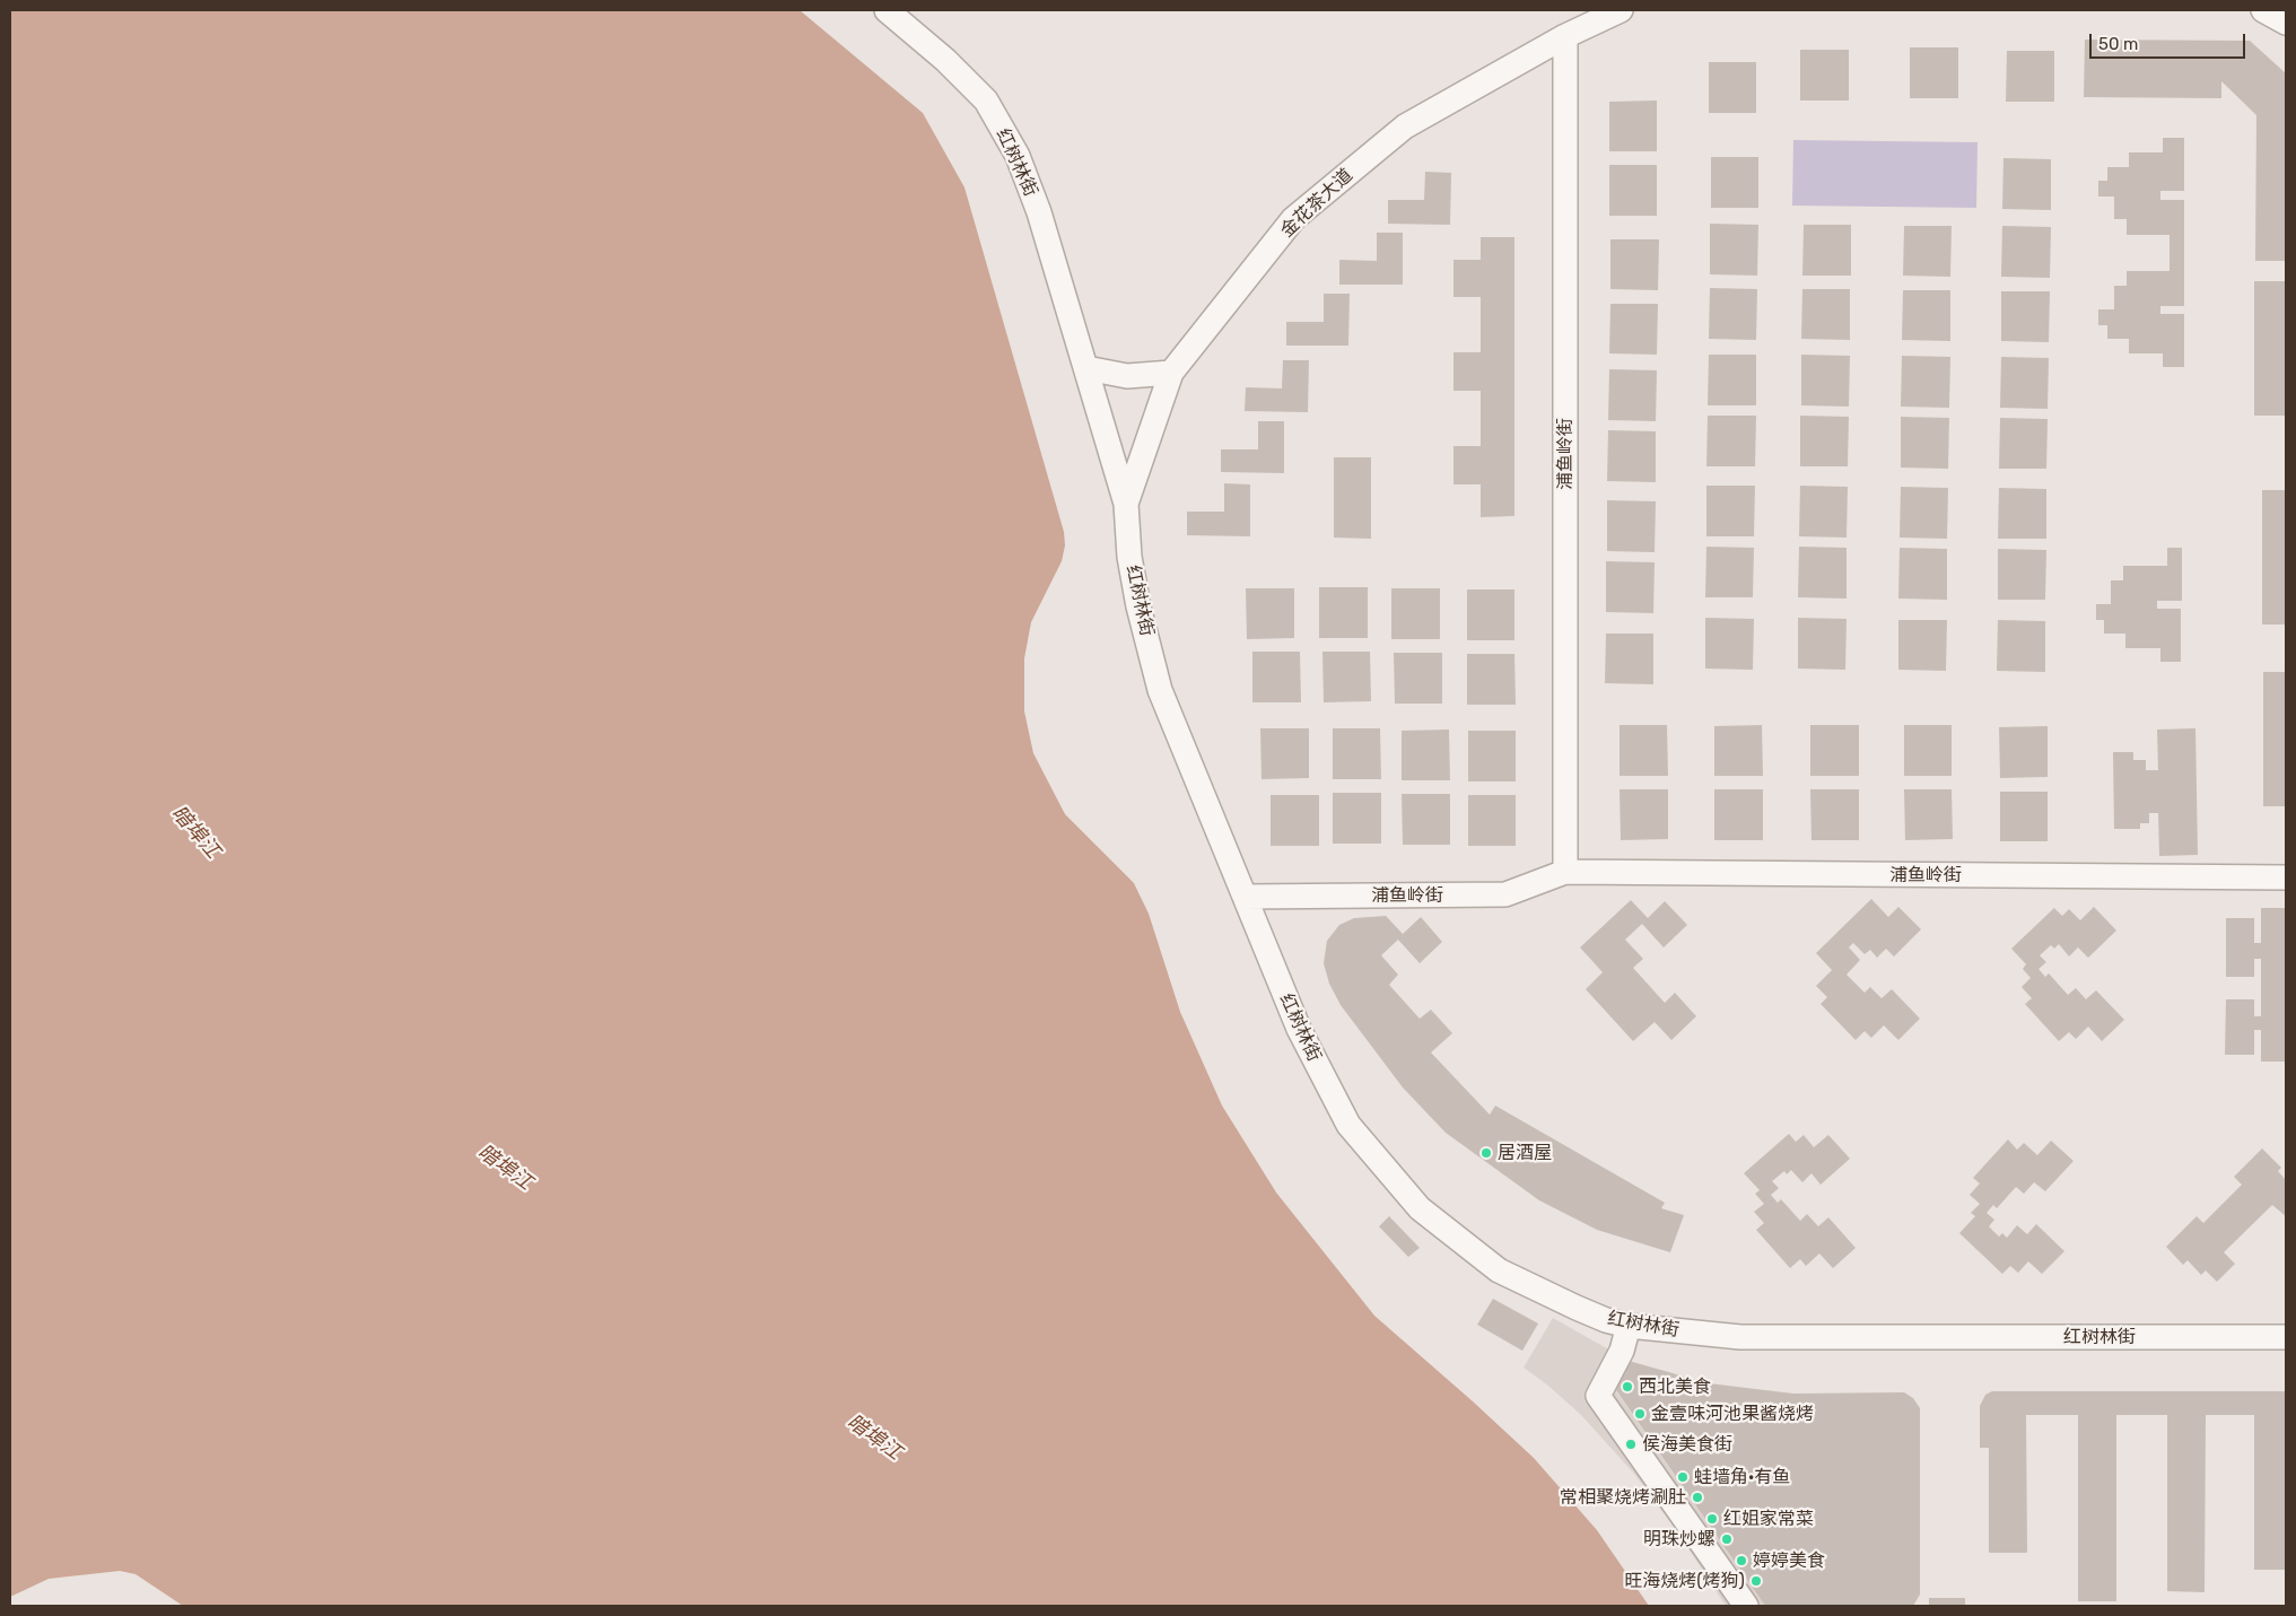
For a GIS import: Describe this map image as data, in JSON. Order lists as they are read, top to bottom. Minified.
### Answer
{"streets":{"street":["红树林街","金花茶大道","浦鱼岭街"]},"crossings":[["红树林街","金花茶大道"],["红树林街","浦鱼岭街"],["金花茶大道","浦鱼岭街"]],"water":["暗埠江"],"places":["居酒屋","西北美食","金壹味河池果酱烧烤","侯海美食街","蛙墙角·有鱼","常相聚烧烤涮肚","红姐家常菜","明珠炒螺","婷婷美食","旺海烧烤(烤狗)"],"scale_bar":"50 m"}
